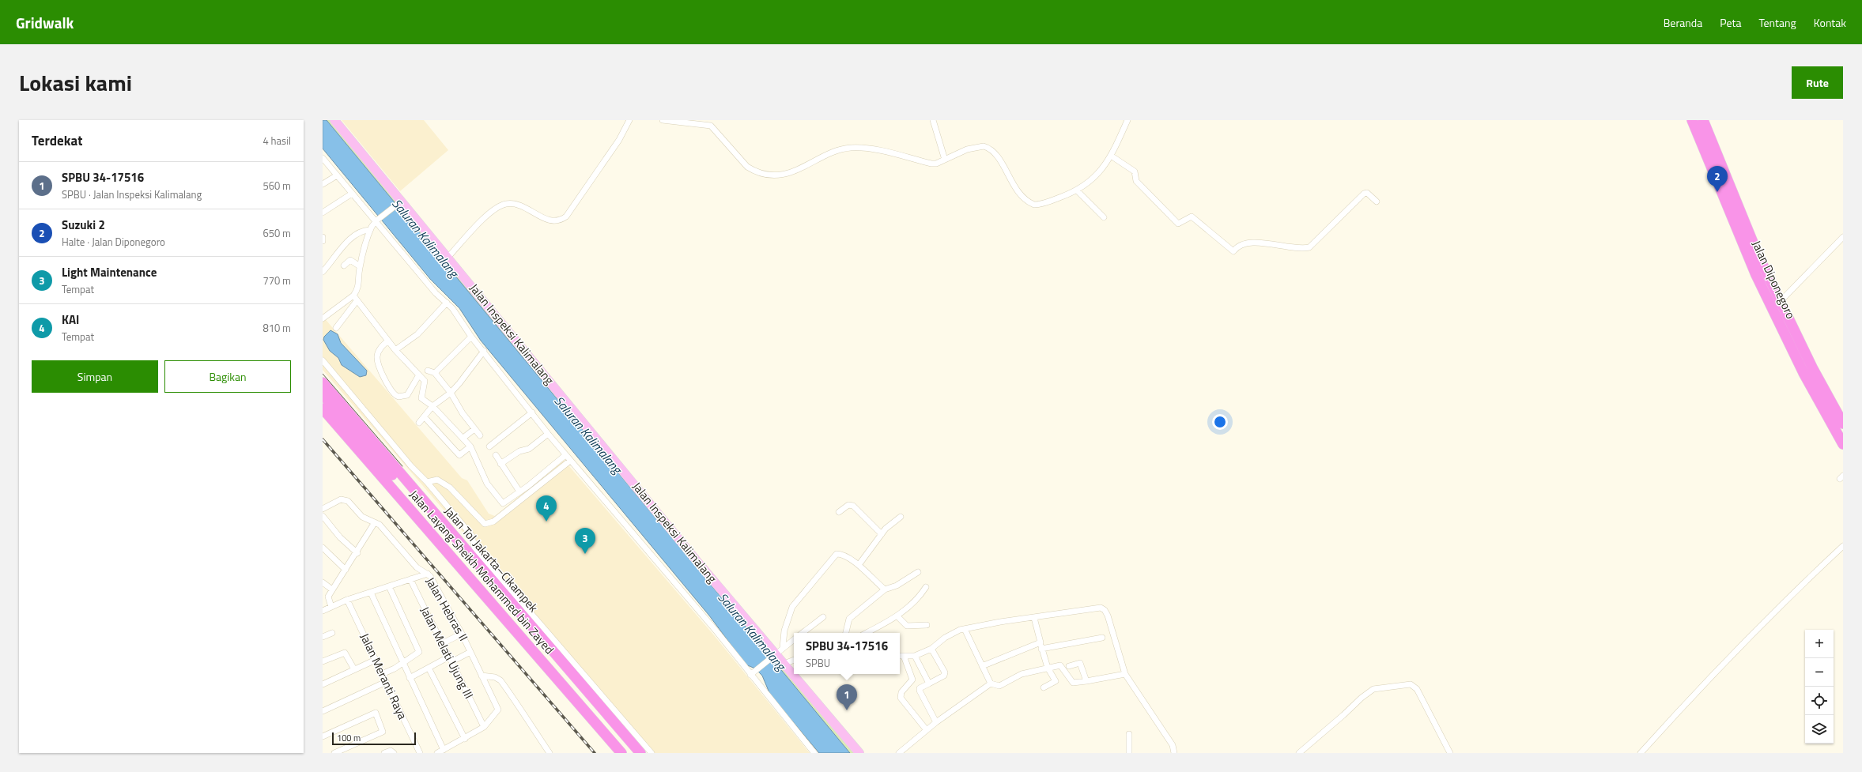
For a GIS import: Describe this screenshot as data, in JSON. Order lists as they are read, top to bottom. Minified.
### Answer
{"streets":{"highway":["Jalan Diponegoro","Jalan Tol Jakarta–Cikampek","Jalan Layang Sheikh Mohammed bin Zayed"],"main road":["Jalan Inspeksi Kalimalang"],"street":["Jalan Hebras II","Jalan Melati Ujung III","Jalan Meranti Raya"]},"crossings":[["Jalan Hebras II","Jalan Melati Ujung III"],["Jalan Hebras II","Jalan Meranti Raya"]],"water":["Saluran Kalimalang"],"scale_bar":"100 m","page":{"header":"Gridwalk","nav":["Beranda","Peta","Tentang","Kontak"],"title":"Lokasi kami","buttons":["Rute",["Simpan","Bagikan"]],"heading":["Terdekat","4 hasil"],"list":[{"mark":"1","name":"SPBU 34-17516","note":"SPBU · Jalan Inspeksi Kalimalang","value":"560 m"},{"mark":"2","name":"Suzuki 2","note":"Halte · Jalan Diponegoro","value":"650 m"},{"mark":"3","name":"Light Maintenance","note":"Tempat","value":"770 m"},{"mark":"4","name":"KAI","note":"Tempat","value":"810 m"}],"pins":["2","4","3","1"],"map_buttons":["+","−"],"popup":["SPBU 34-17516","SPBU"],"scale":"100 m"}}
